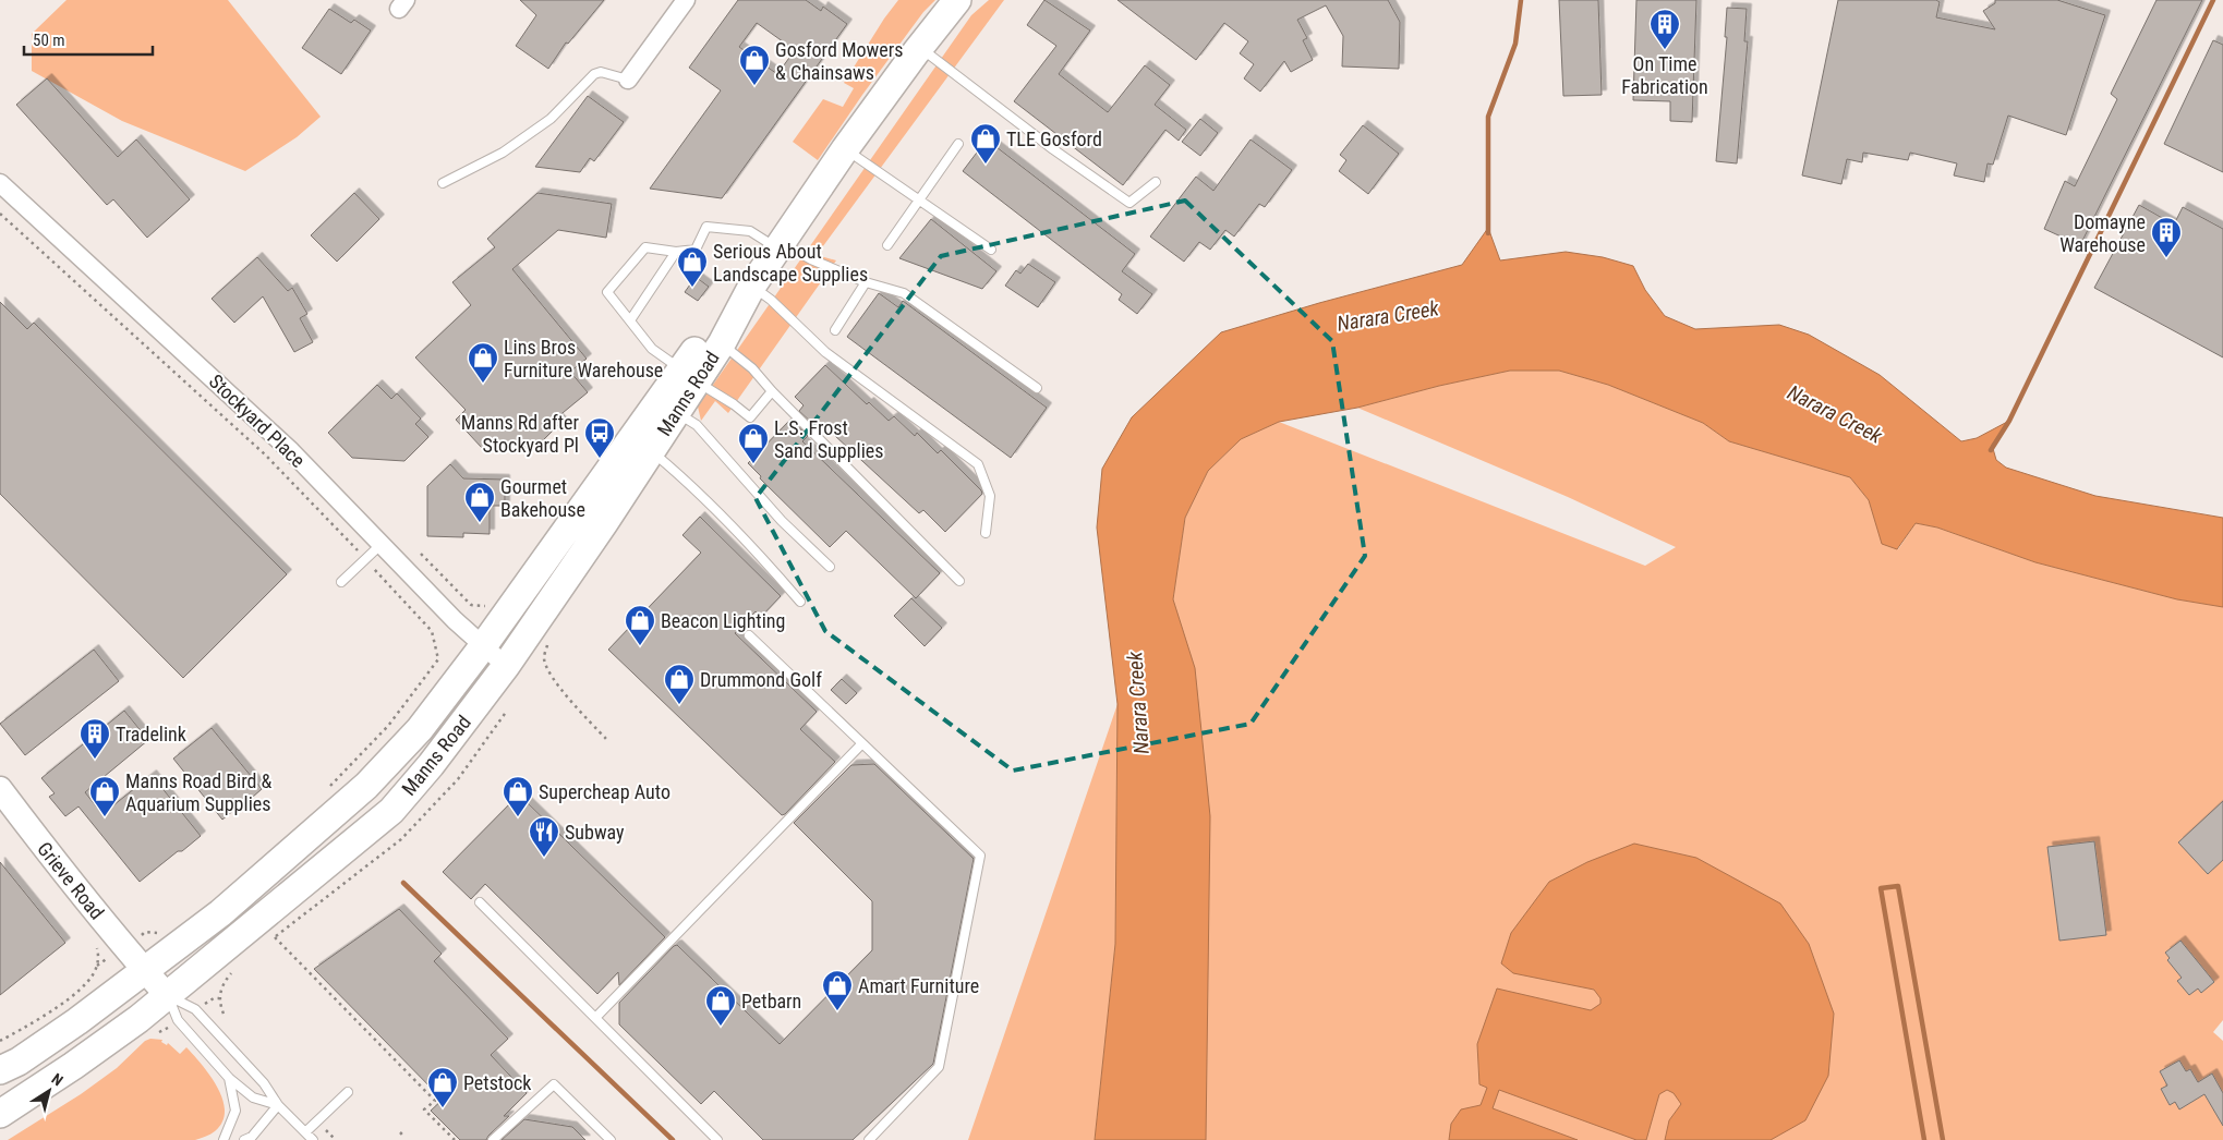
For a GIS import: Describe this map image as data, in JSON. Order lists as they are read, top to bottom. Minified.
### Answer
{"streets":{"main road":["Manns Road"],"street":["Stockyard Place","Grieve Road"]},"crossings":[["Manns Road","Stockyard Place"],["Manns Road","Grieve Road"]],"water":["Narara Creek"],"places":{"building":["On Time Fabrication","Domayne Warehouse","Tradelink"],"shop":["Gosford Mowers & Chainsaws","TLE Gosford","Serious About Landscape Supplies","Lins Bros Furniture Warehouse","L.S. Frost Sand Supplies","Gourmet Bakehouse","Beacon Lighting","Drummond Golf","Manns Road Bird & Aquarium Supplies","Supercheap Auto","Amart Furniture","Petbarn","Petstock"],"bus stop":["Manns Rd after Stockyard Pl"],"restaurant":["Subway"]},"scale_bar":"50 m","north":"top right"}
